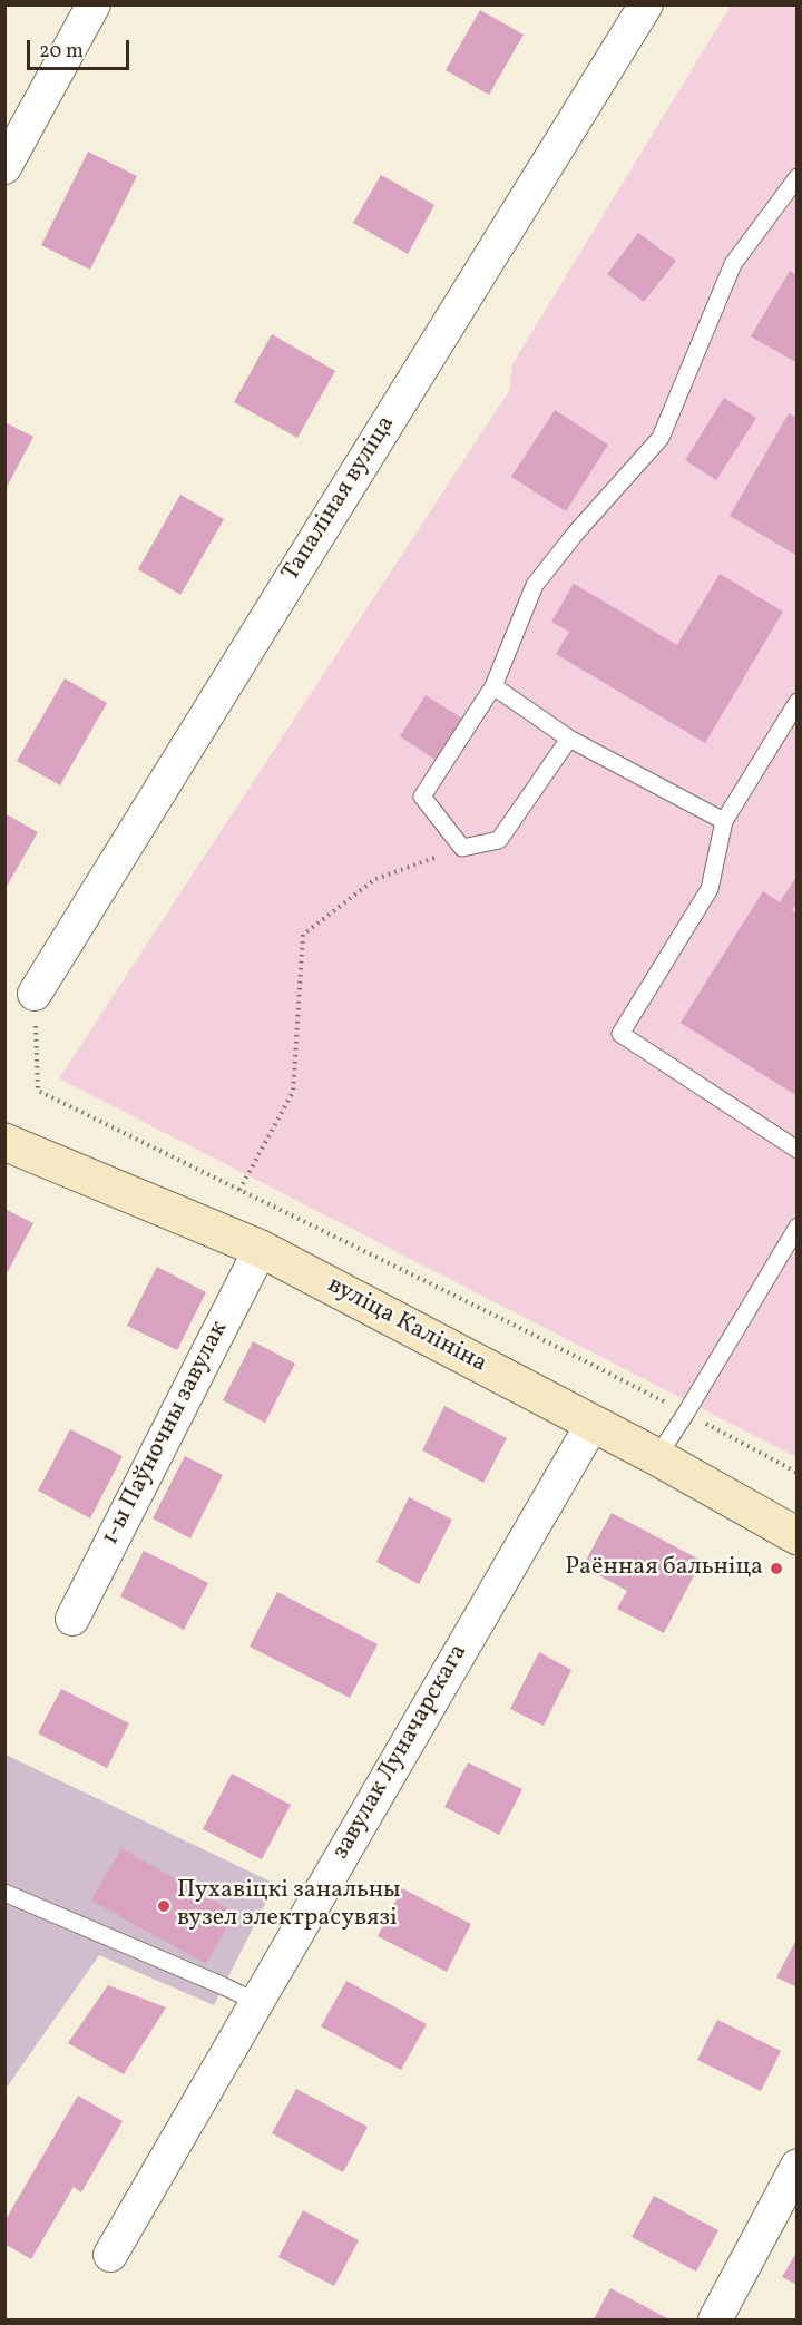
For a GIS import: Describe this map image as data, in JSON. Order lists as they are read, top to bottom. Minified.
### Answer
{"streets":{"main road":["вуліца Калініна"],"street":["Тапаліная вуліца","1-ы Паўночны завулак","завулак Луначарскага"]},"crossings":[["вуліца Калініна","1-ы Паўночны завулак"],["вуліца Калініна","завулак Луначарскага"]],"places":["Раённая бальніца","Пухавіцкі занальны вузел электрасувязі"],"scale_bar":"20 m"}
